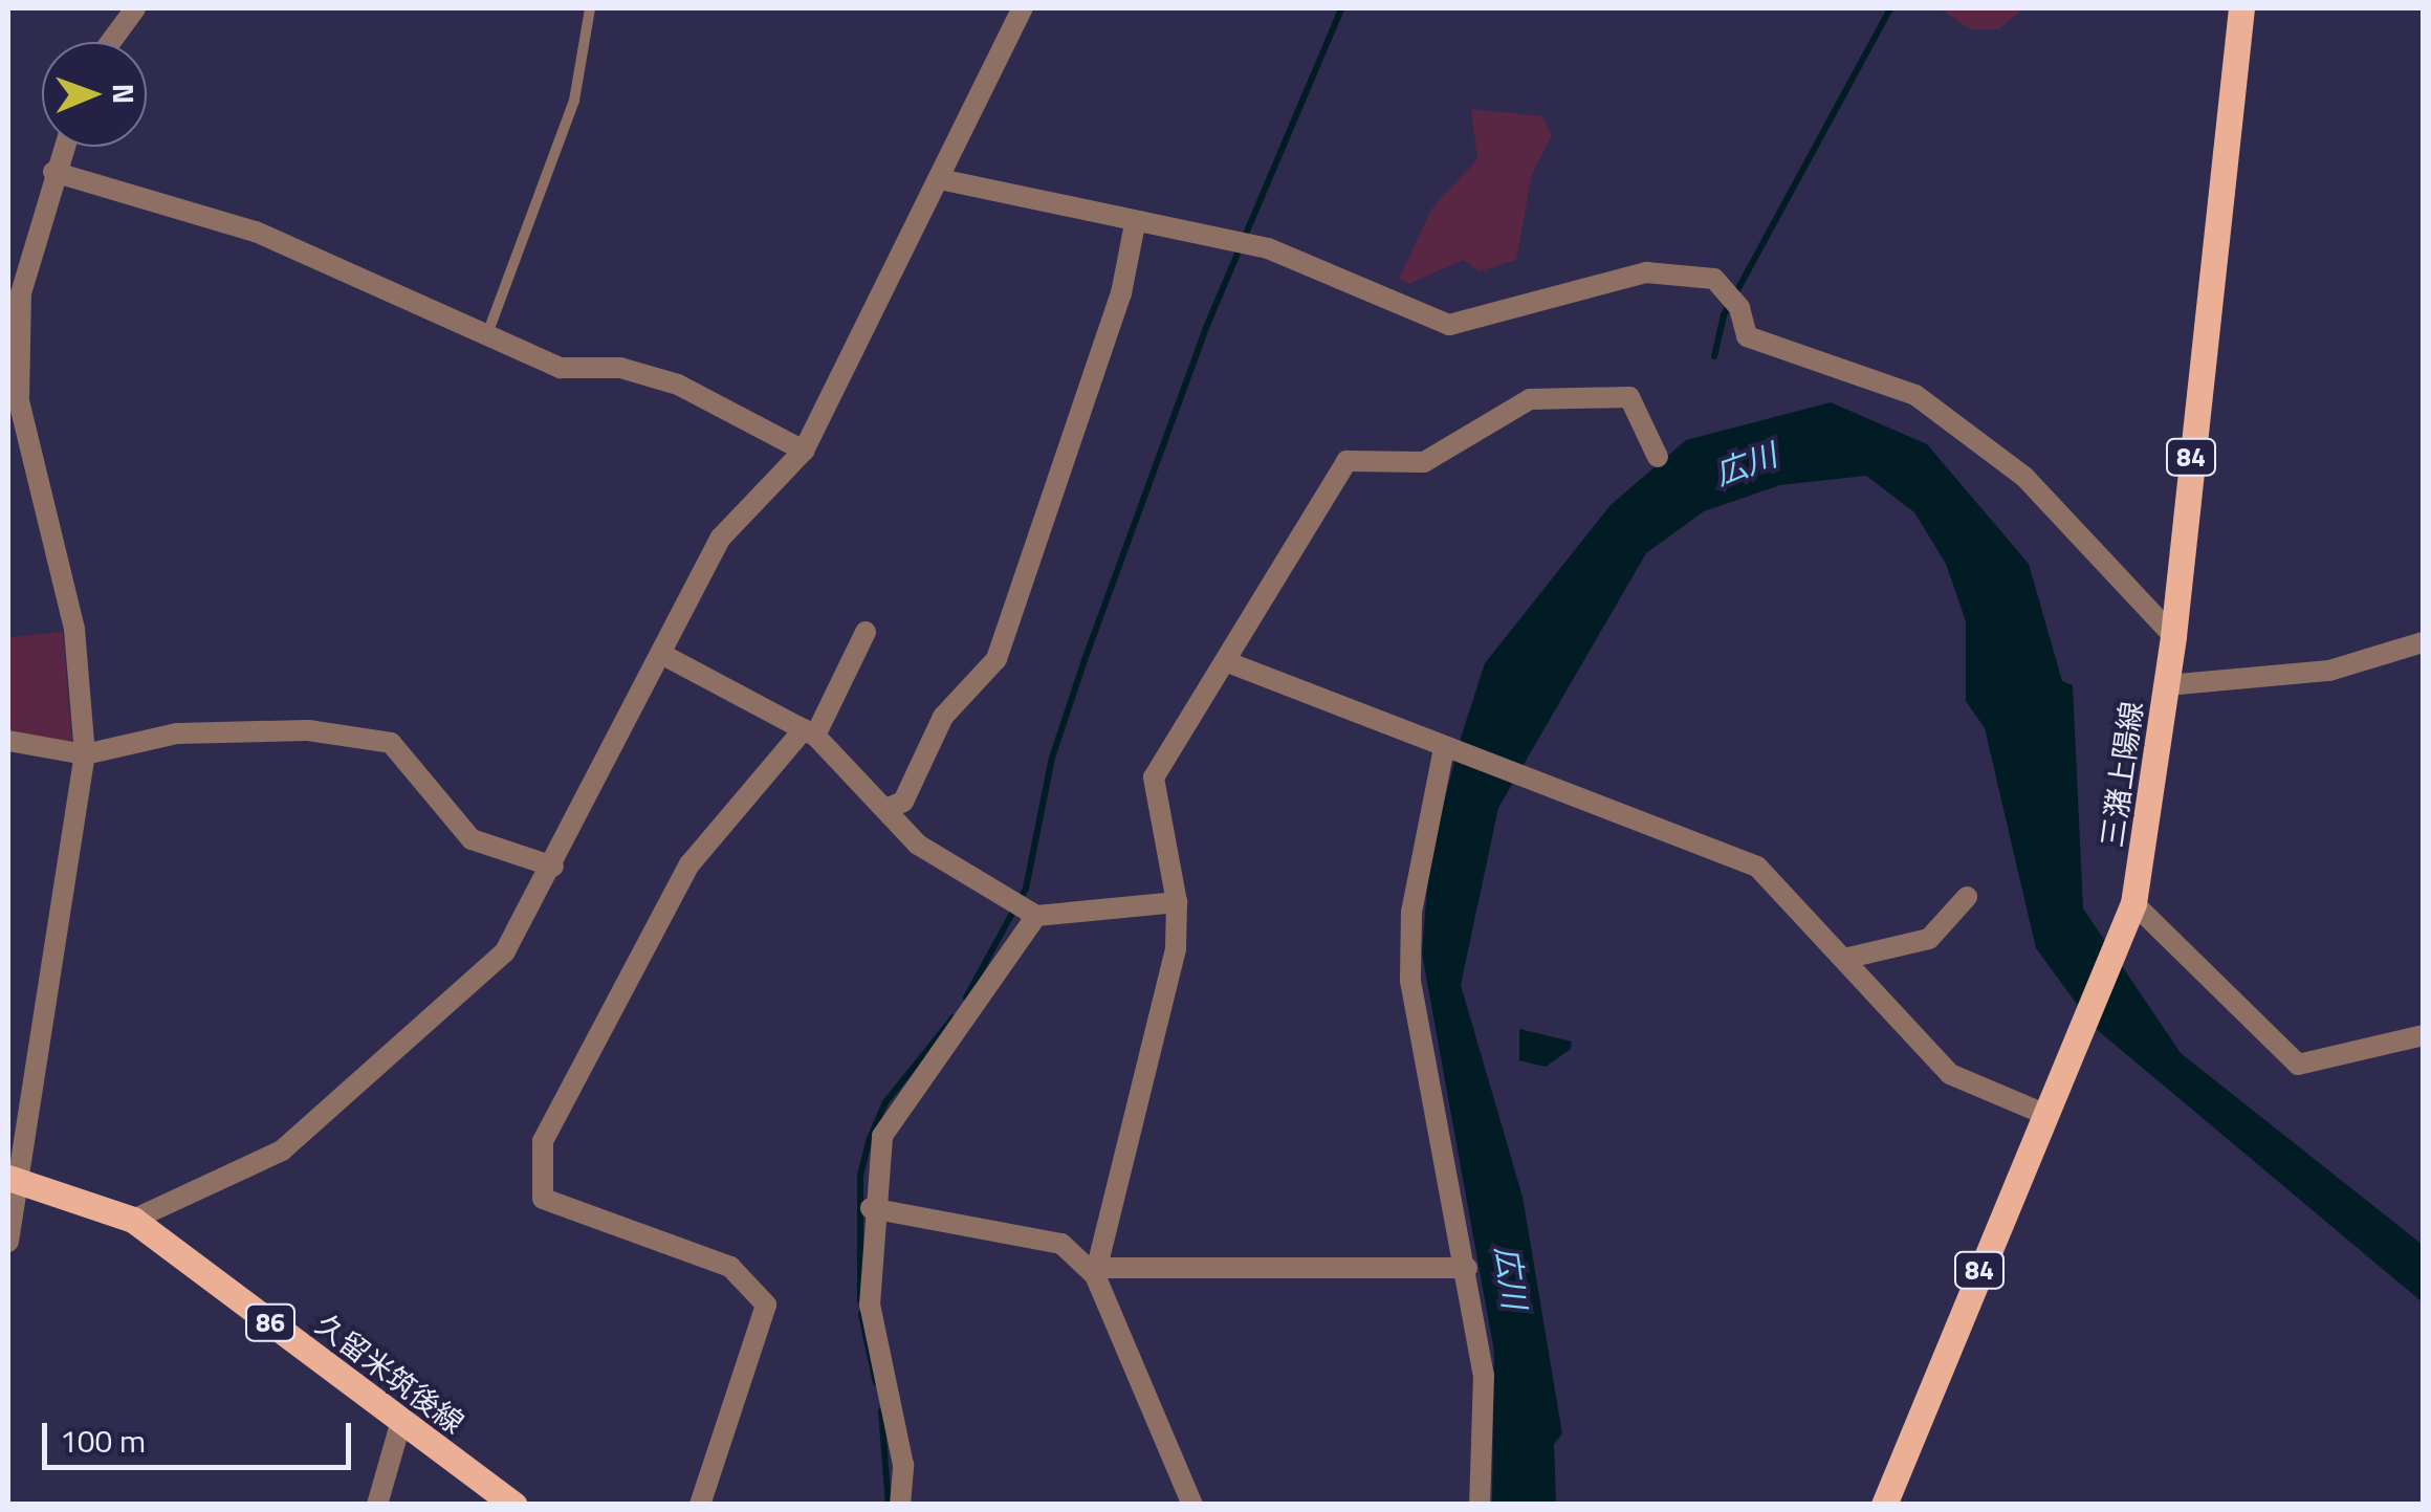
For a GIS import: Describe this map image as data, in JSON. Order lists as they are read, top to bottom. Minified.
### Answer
{"streets":{"main road":["84","三潴上陽線","86","久留米筑後線"]},"water":["広川"],"scale_bar":"100 m","north":"right"}
